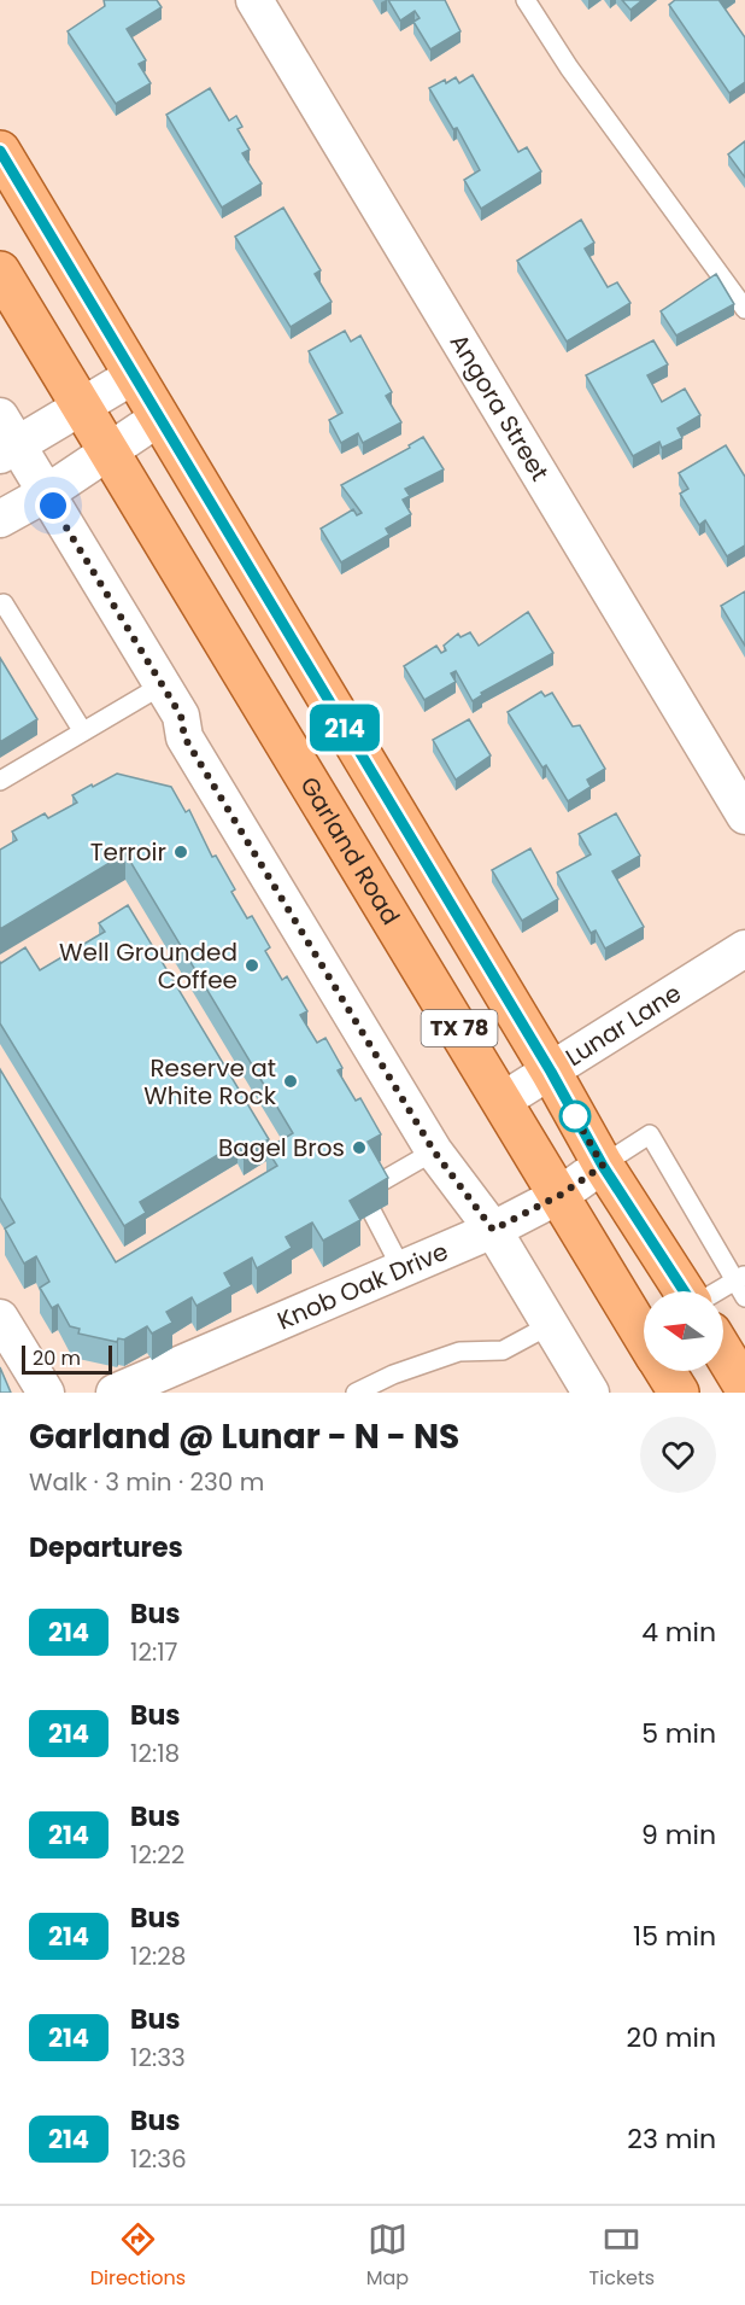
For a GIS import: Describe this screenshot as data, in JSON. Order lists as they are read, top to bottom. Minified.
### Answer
{"streets":{"main road":["Garland Road","TX 78"],"street":["Angora Street","Lunar Lane","Knob Oak Drive"]},"crossings":[["Garland Road","Lunar Lane"],["Garland Road","Knob Oak Drive"],["Lunar Lane","TX 78"],["TX 78","Knob Oak Drive"]],"places":["Terroir","Well Grounded Coffee","Reserve at White Rock","Bagel Bros"],"lines":["bus line 214"],"scale_bar":"20 m","north":"left","page":{"on_map":"214","scale":"20 m","heading":[["Garland @ Lunar - N - NS","Walk · 3 min · 230 m"],"Departures"],"list":[{"mark":"214","name":"Bus","note":"12:17","value":"4 min"},{"mark":"214","name":"Bus","note":"12:18","value":"5 min"},{"mark":"214","name":"Bus","note":"12:22","value":"9 min"},{"mark":"214","name":"Bus","note":"12:28","value":"15 min"},{"mark":"214","name":"Bus","note":"12:33","value":"20 min"},{"mark":"214","name":"Bus","note":"12:36","value":"23 min"}],"tabs":["Directions","Map","Tickets"]}}
